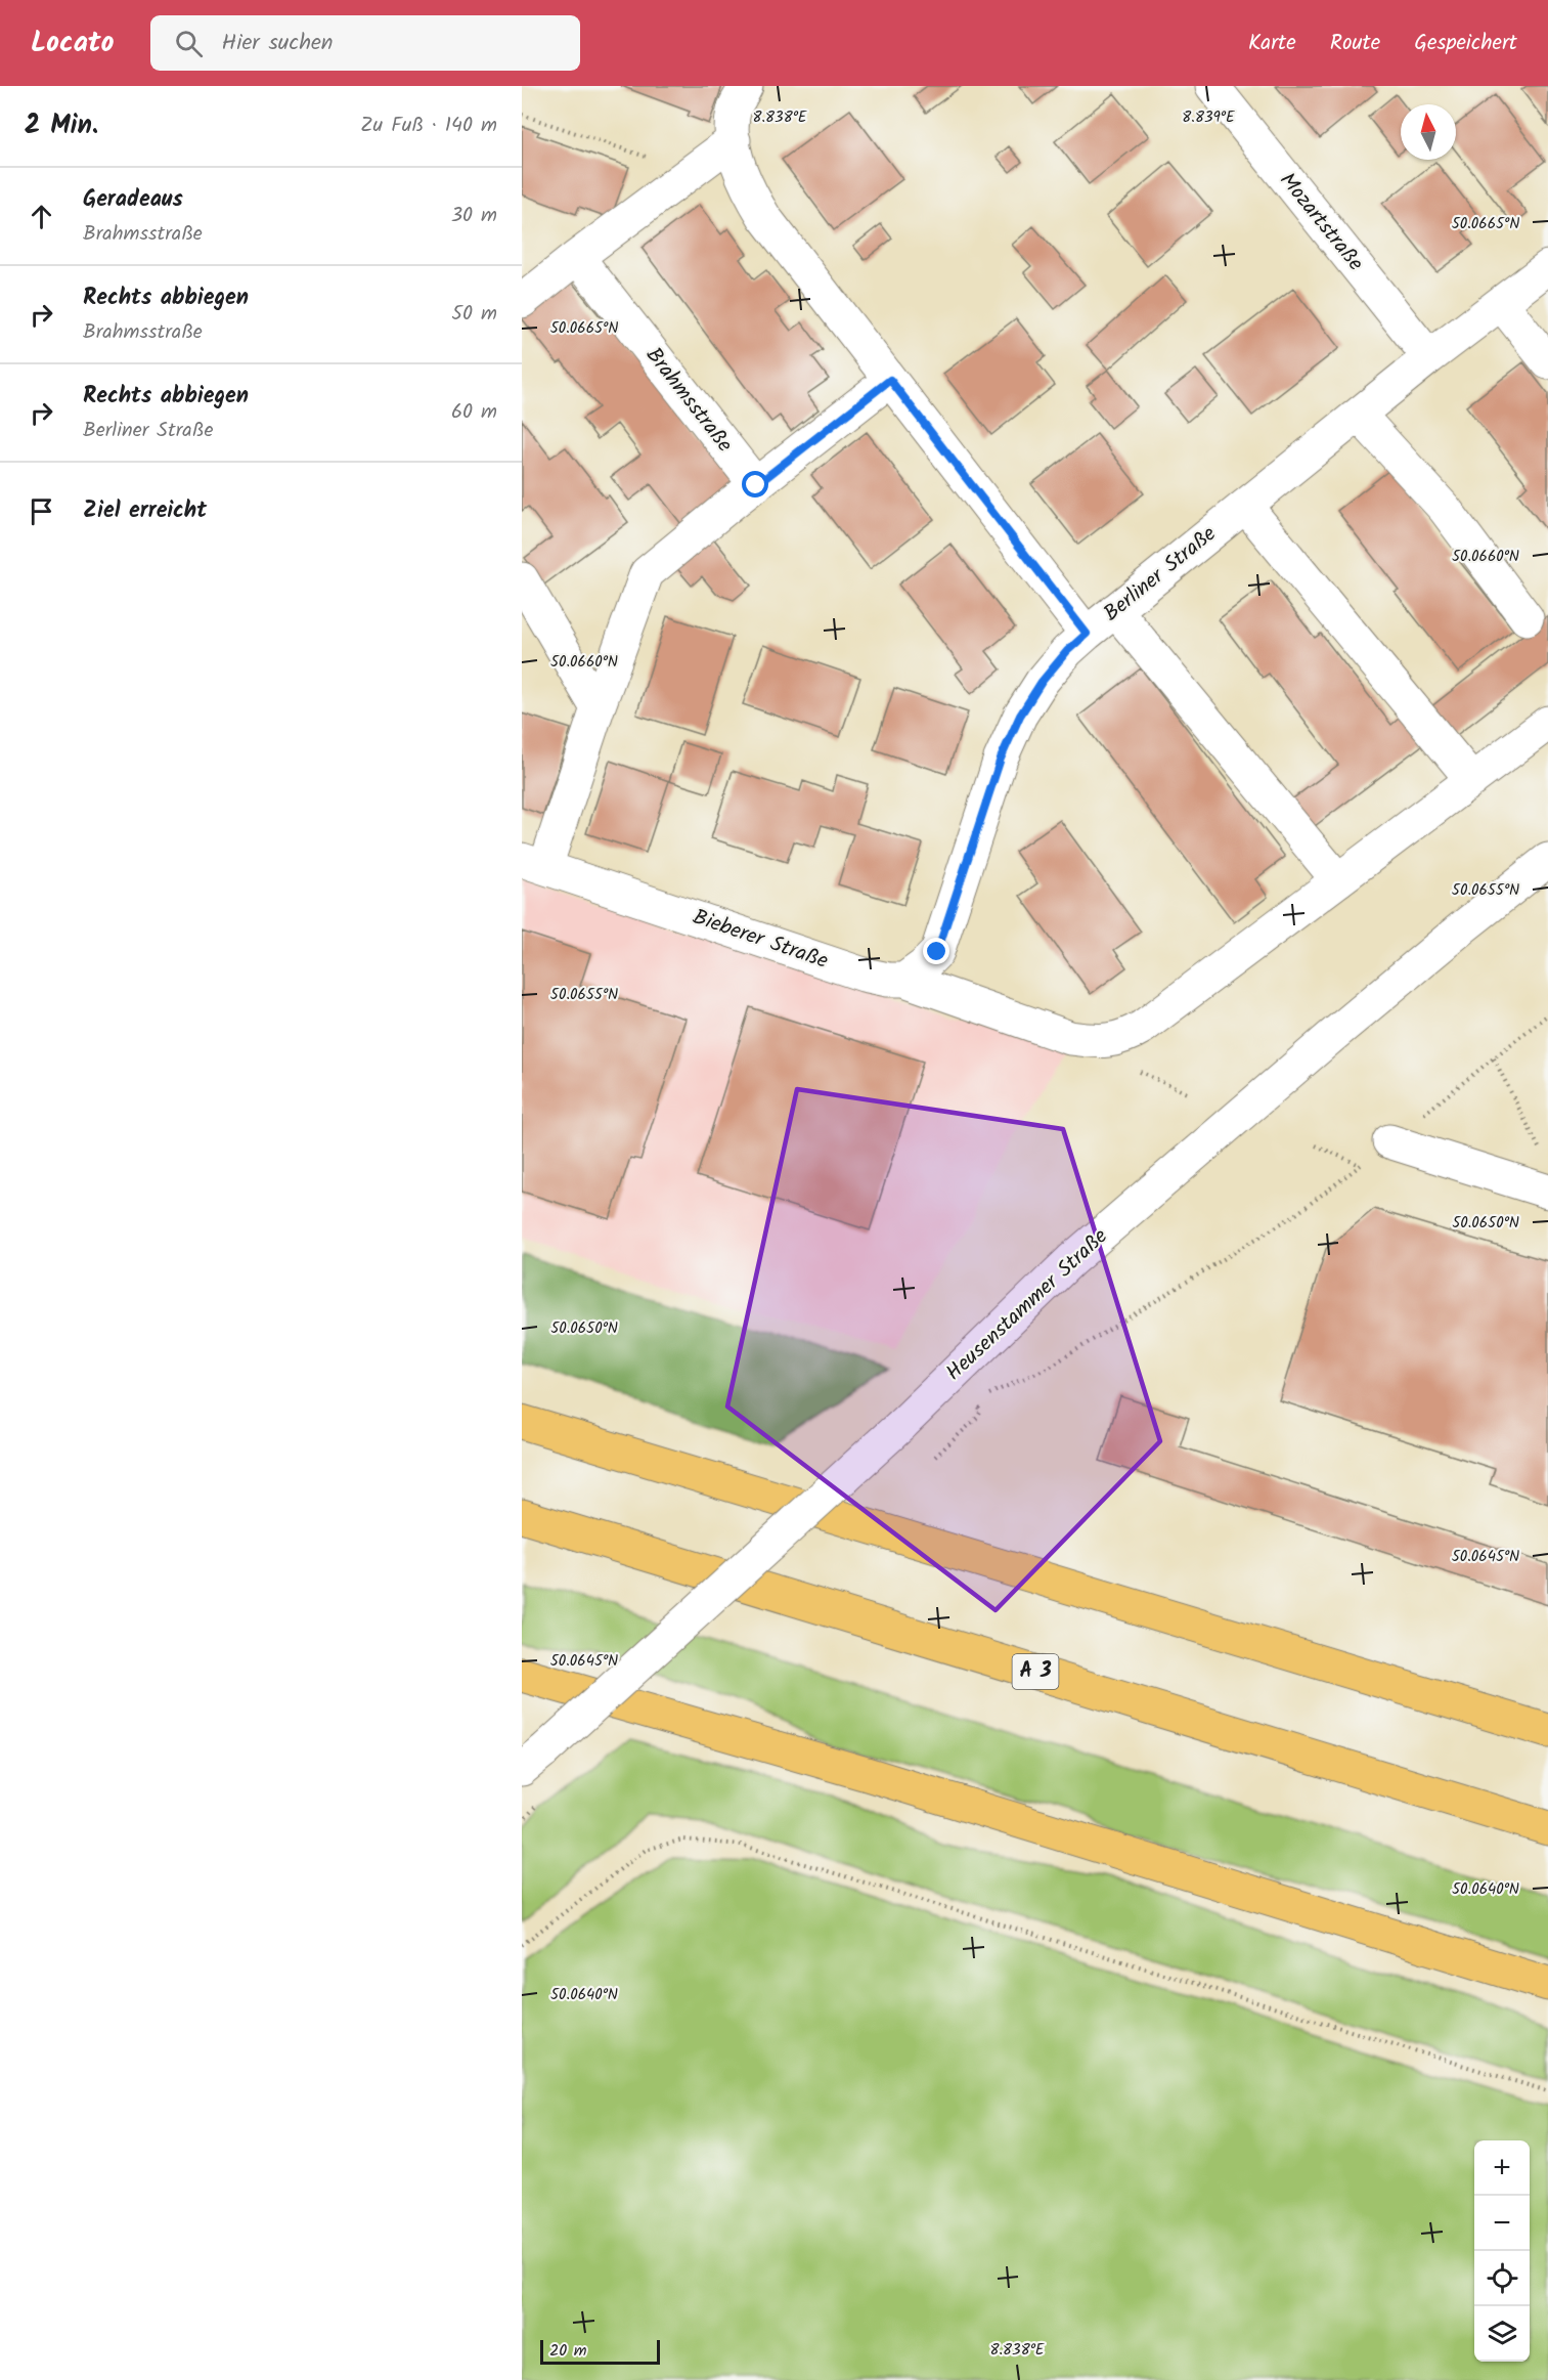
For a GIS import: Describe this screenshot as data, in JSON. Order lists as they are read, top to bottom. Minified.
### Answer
{"streets":{"main road":["A 3"],"street":["Mozartstraße","Brahmsstraße","Berliner Straße","Bieberer Straße","Heusenstammer Straße"]},"crossings":[["Mozartstraße","Berliner Straße"],["Berliner Straße","Bieberer Straße"]],"scale_bar":"20 m","north":"top","page":{"header":"Locato","search":"Hier suchen","nav":["Karte","Route","Gespeichert"],"heading":["2 Min.","Zu Fuß · 140 m"],"list":[["Geradeaus","Brahmsstraße","30 m"],["Rechts abbiegen","Brahmsstraße","50 m"],["Rechts abbiegen","Berliner Straße","60 m"],"Ziel erreicht"],"map_buttons":["+","−"],"scale":"20 m"},"coordinates":["8.838°E","8.839°E","50.0665°N","50.0660°N","50.0655°N","50.0650°N","50.0645°N","50.0640°N"]}
